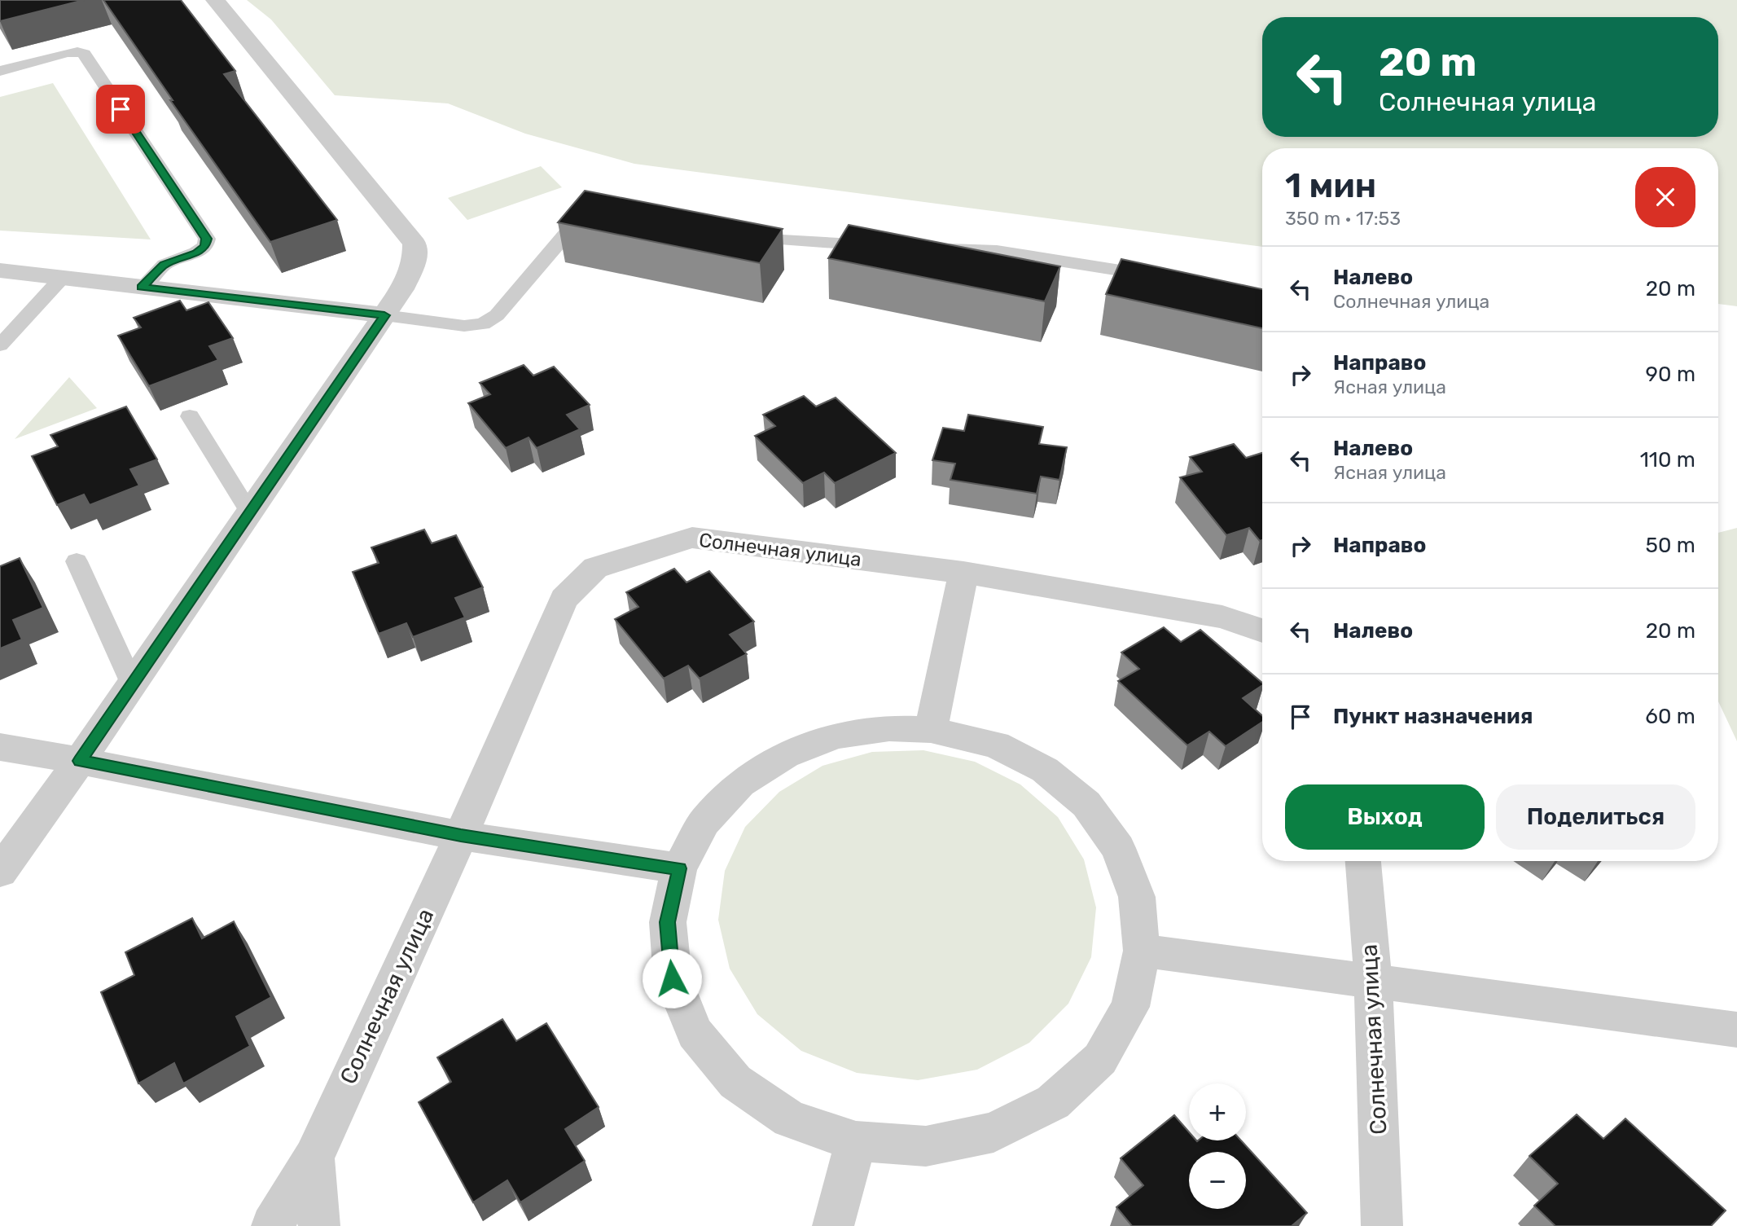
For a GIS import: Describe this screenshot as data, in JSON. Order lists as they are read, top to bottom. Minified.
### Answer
{"streets":{"street":["Солнечная улица"]},"page":{"turn":["20 m","Солнечная улица"],"heading":["1 мин","350 m · 17:53"],"list":[{"name":"Налево","note":"Солнечная улица","value":"20 m"},{"name":"Направо","note":"Ясная улица","value":"90 m"},{"name":"Налево","note":"Ясная улица","value":"110 m"},{"name":"Направо","value":"50 m"},{"name":"Налево","value":"20 m"},{"name":"Пункт назначения","value":"60 m"}],"buttons":["Выход","Поделиться"],"map_buttons":["+","−"]}}
